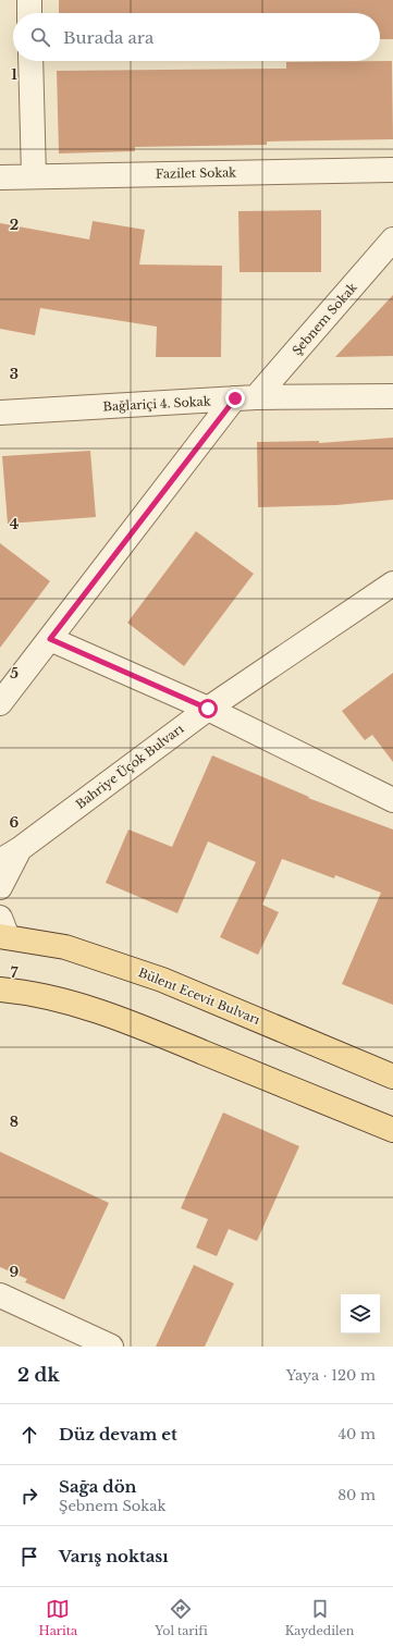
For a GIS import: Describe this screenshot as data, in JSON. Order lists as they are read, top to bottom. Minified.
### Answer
{"streets":{"main road":["Bülent Ecevit Bulvarı"],"street":["Fazilet Sokak","Şebnem Sokak","Bağlariçi 4. Sokak","Bahriye Üçok Bulvarı"]},"crossings":[["Şebnem Sokak","Bağlariçi 4. Sokak"]],"page":{"search":"Burada ara","heading":["2 dk","Yaya · 120 m"],"list":[["Düz devam et","40 m"],["Sağa dön","Şebnem Sokak","80 m"],"Varış noktası"],"nav":["Harita","Yol tarifi","Kaydedilen"]},"grid":{"rows":["1","2","3","4","5","6","7","8","9"]}}
